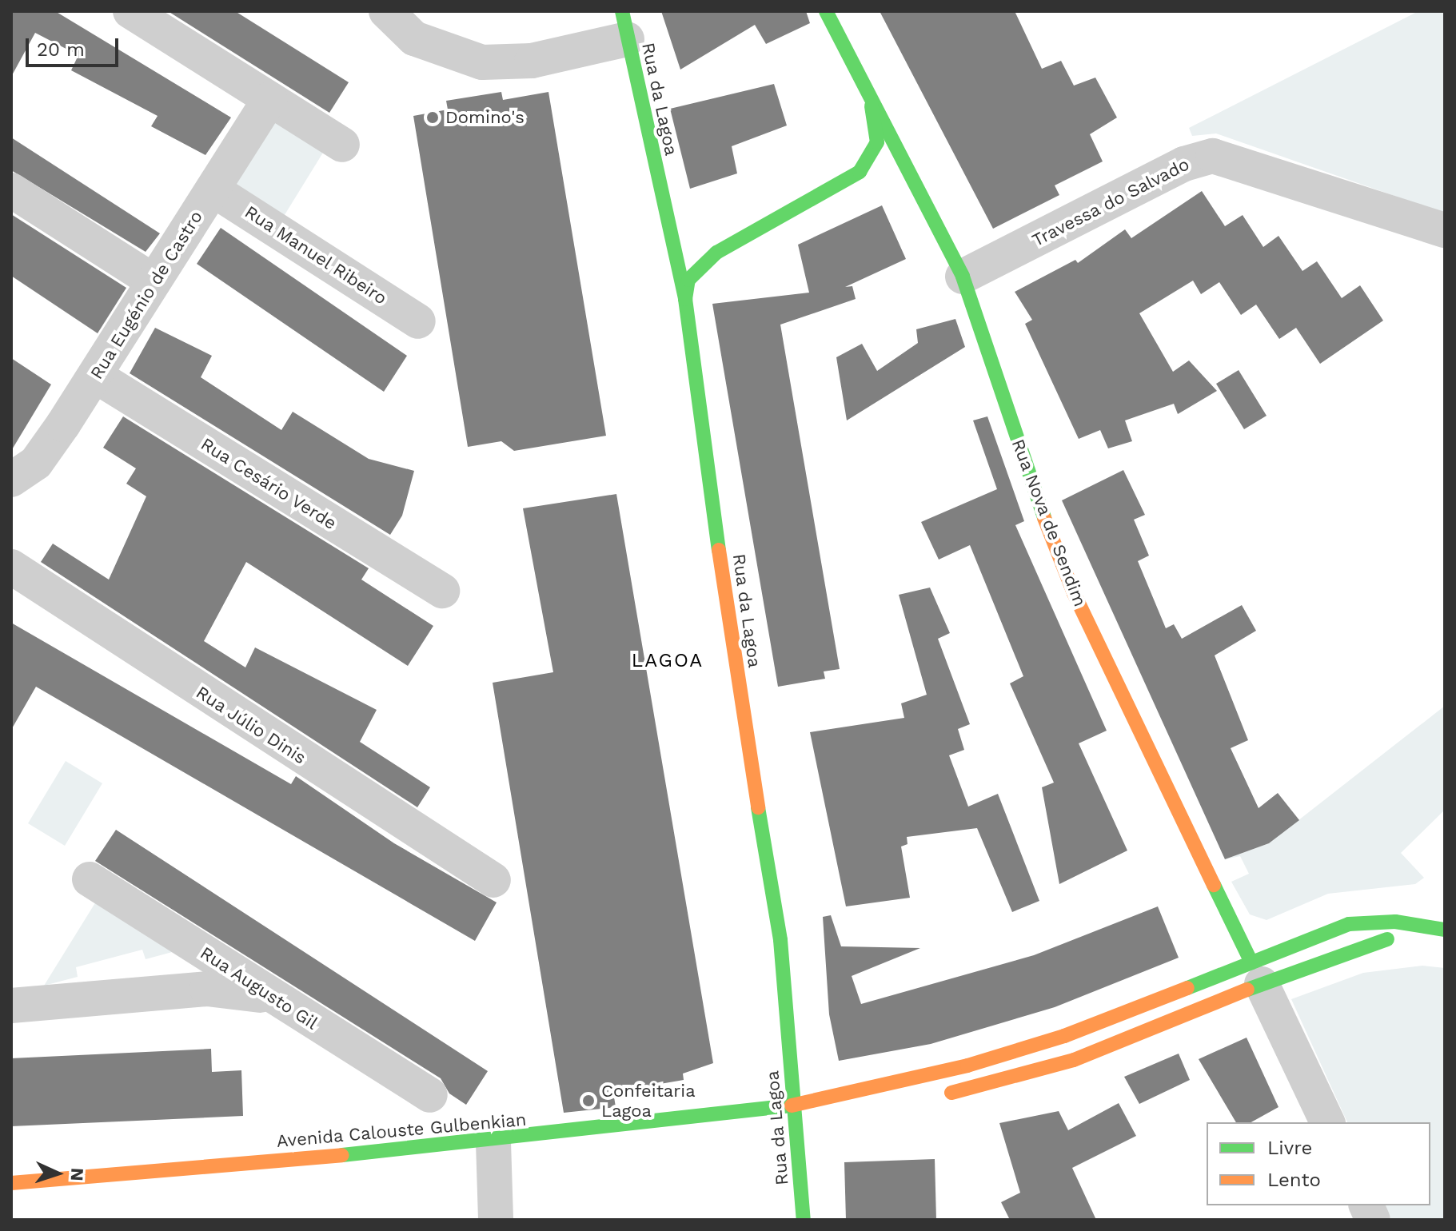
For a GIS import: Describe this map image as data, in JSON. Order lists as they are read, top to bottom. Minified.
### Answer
{"streets":{"main road":["Rua da Lagoa","Rua Nova de Sendim","Avenida Calouste Gulbenkian"],"street":["Travessa do Salvado","Rua Manuel Ribeiro","Rua Eugénio de Castro","Rua Cesário Verde","Rua Júlio Dinis","Rua Augusto Gil"]},"crossings":[["Rua da Lagoa","Avenida Calouste Gulbenkian"],["Travessa do Salvado","Rua Nova de Sendim"],["Rua Manuel Ribeiro","Rua Eugénio de Castro"],["Rua Eugénio de Castro","Rua Cesário Verde"],["Rua Nova de Sendim","Avenida Calouste Gulbenkian"]],"districts":["LAGOA"],"places":["Domino's","Confeitaria Lagoa"],"legend":["Livre","Lento"],"scale_bar":"20 m","north":"right"}
